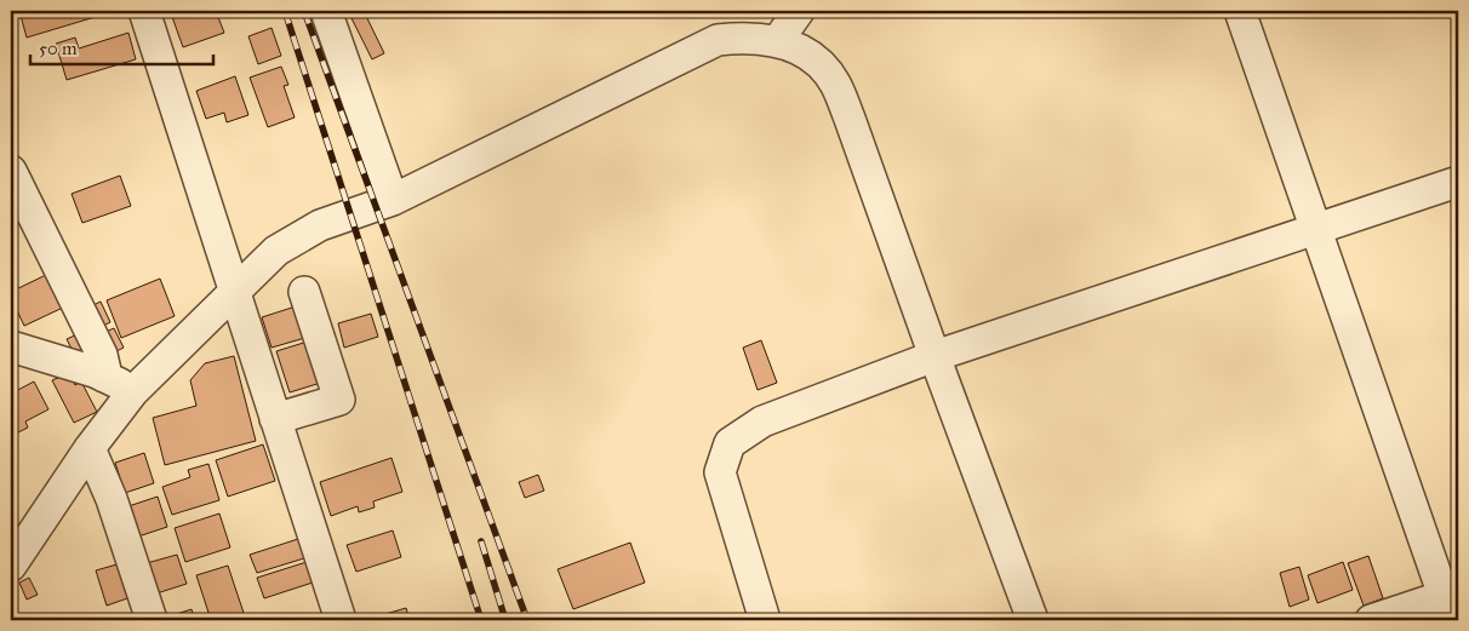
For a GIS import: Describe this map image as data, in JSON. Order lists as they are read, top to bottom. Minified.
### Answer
{"scale_bar":"50 m"}
